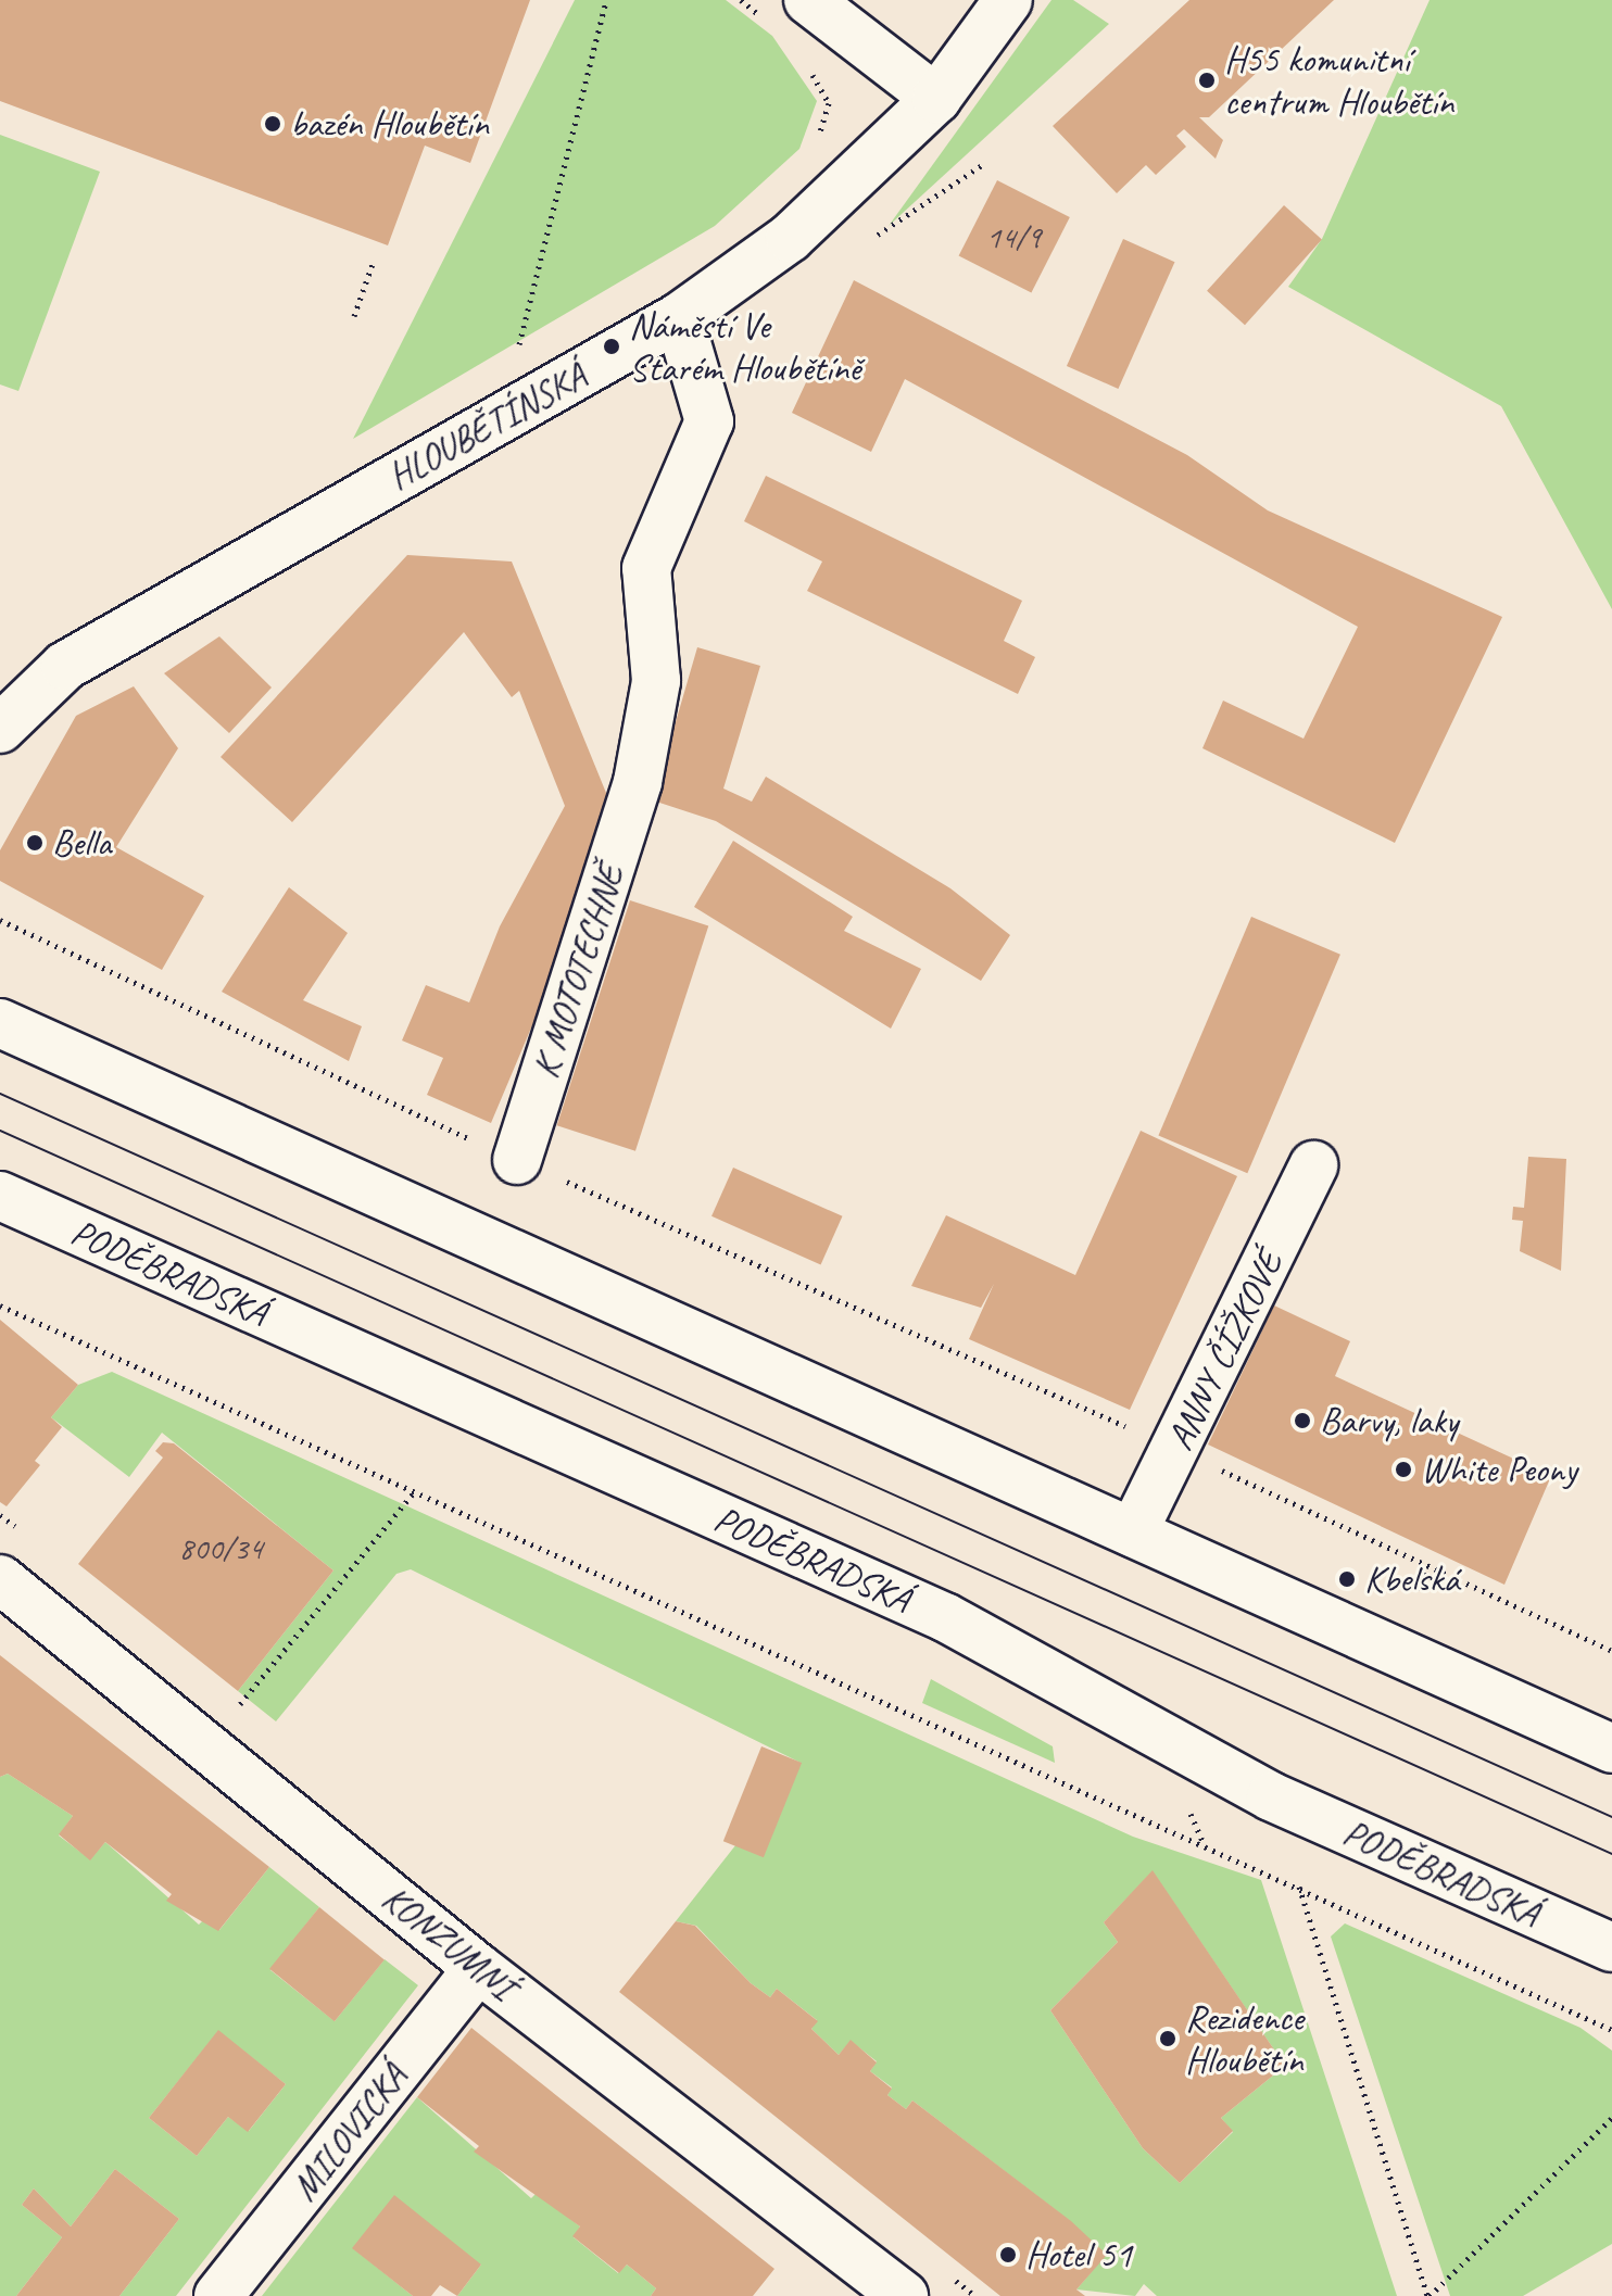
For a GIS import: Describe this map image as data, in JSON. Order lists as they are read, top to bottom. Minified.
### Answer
{"streets":{"street":["HLOUBĚTÍNSKÁ","K MOTOTECHNĚ","PODĚBRADSKÁ","ANNY ČÍŽKOVÉ","KONZUMNÍ","MILOVICKÁ"]},"crossings":[["HLOUBĚTÍNSKÁ","K MOTOTECHNĚ"],["KONZUMNÍ","MILOVICKÁ"]],"places":["H55 komunitní centrum Hloubětín","bazén Hloubětín","Náměstí Ve Starém Hloubětíně","Bella","Barvy, laky","White Peony","Kbelská","Rezidence Hloubětín","Hotel 51"],"house_numbers":["14/9","800/34"]}
